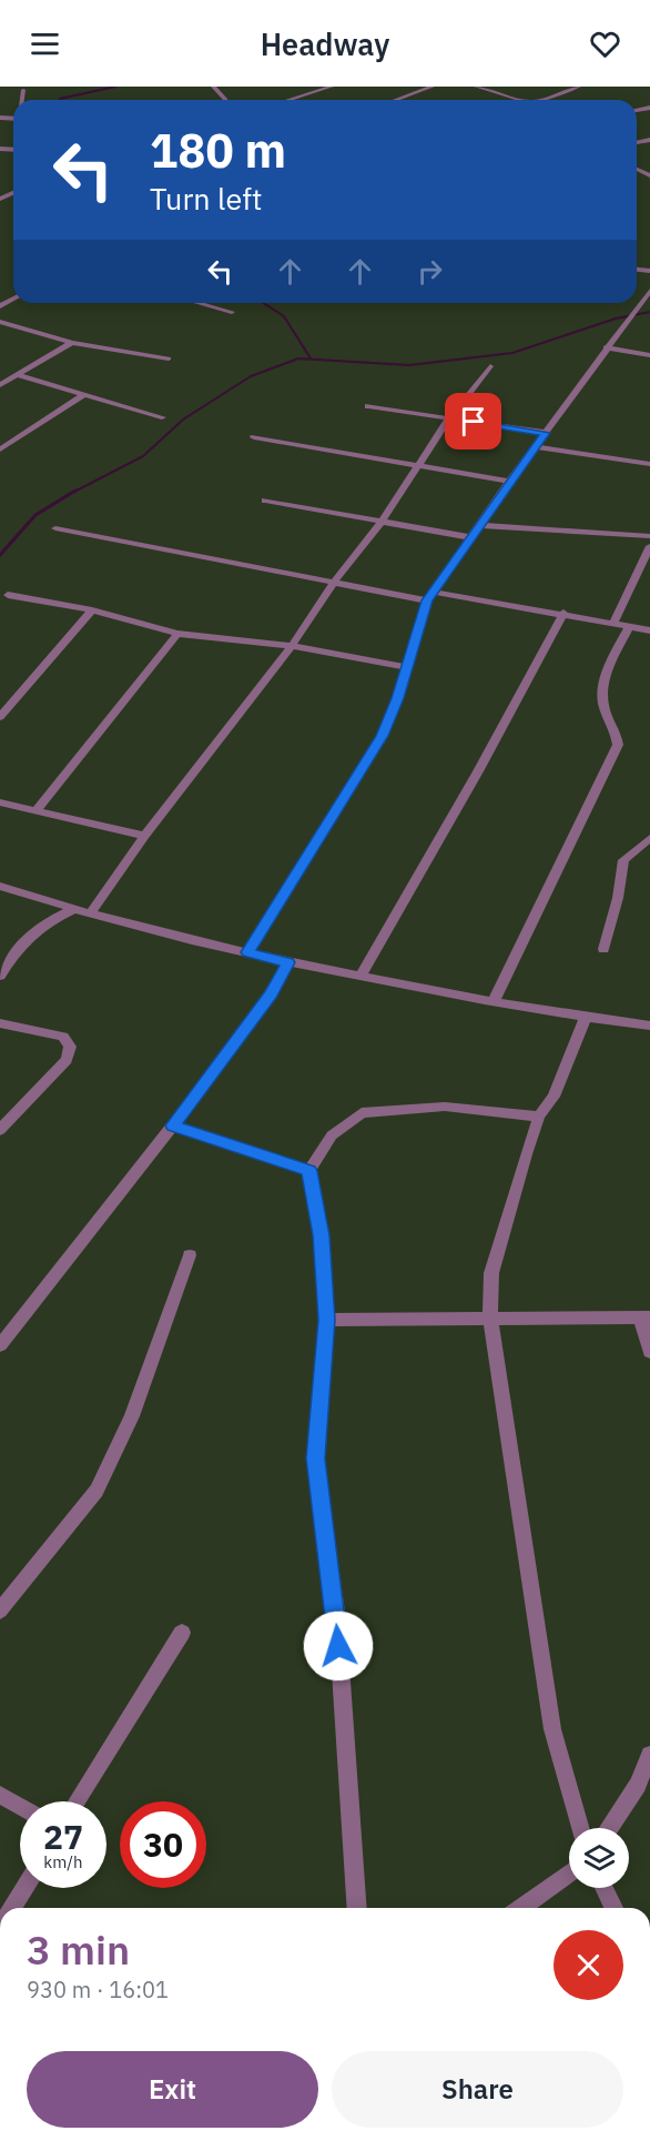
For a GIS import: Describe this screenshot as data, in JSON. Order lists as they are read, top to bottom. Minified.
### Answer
{"page":{"header":"Headway","turn":["180 m","Turn left"],"speed":"27 km/h","limit":"30","heading":["3 min","930 m · 16:01"],"buttons":["Exit","Share"]}}
